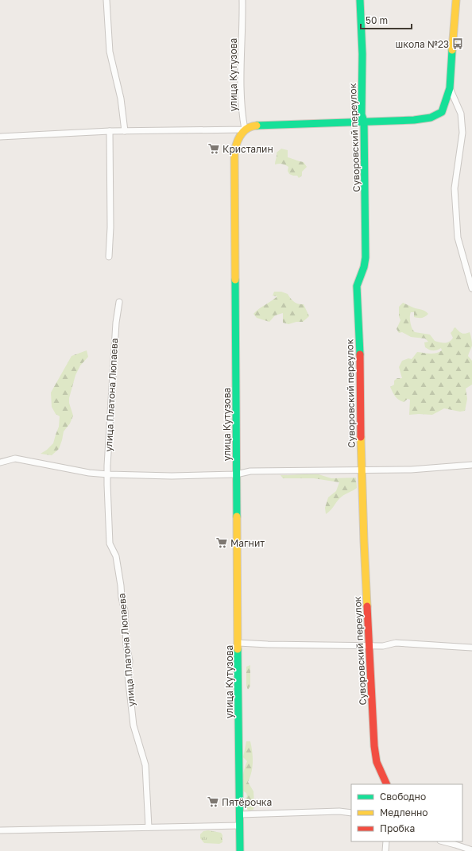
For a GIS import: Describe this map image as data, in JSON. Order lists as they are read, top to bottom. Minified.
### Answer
{"streets":{"street":["улица Кутузова","Суворовский переулок","улица Платона Люпаева"]},"places":{"bus stop":["школа №23"],"supermarket":["Кристалин","Магнит","Пятёрочка"]},"legend":["Свободно","Медленно","Пробка"],"scale_bar":"50 m"}
